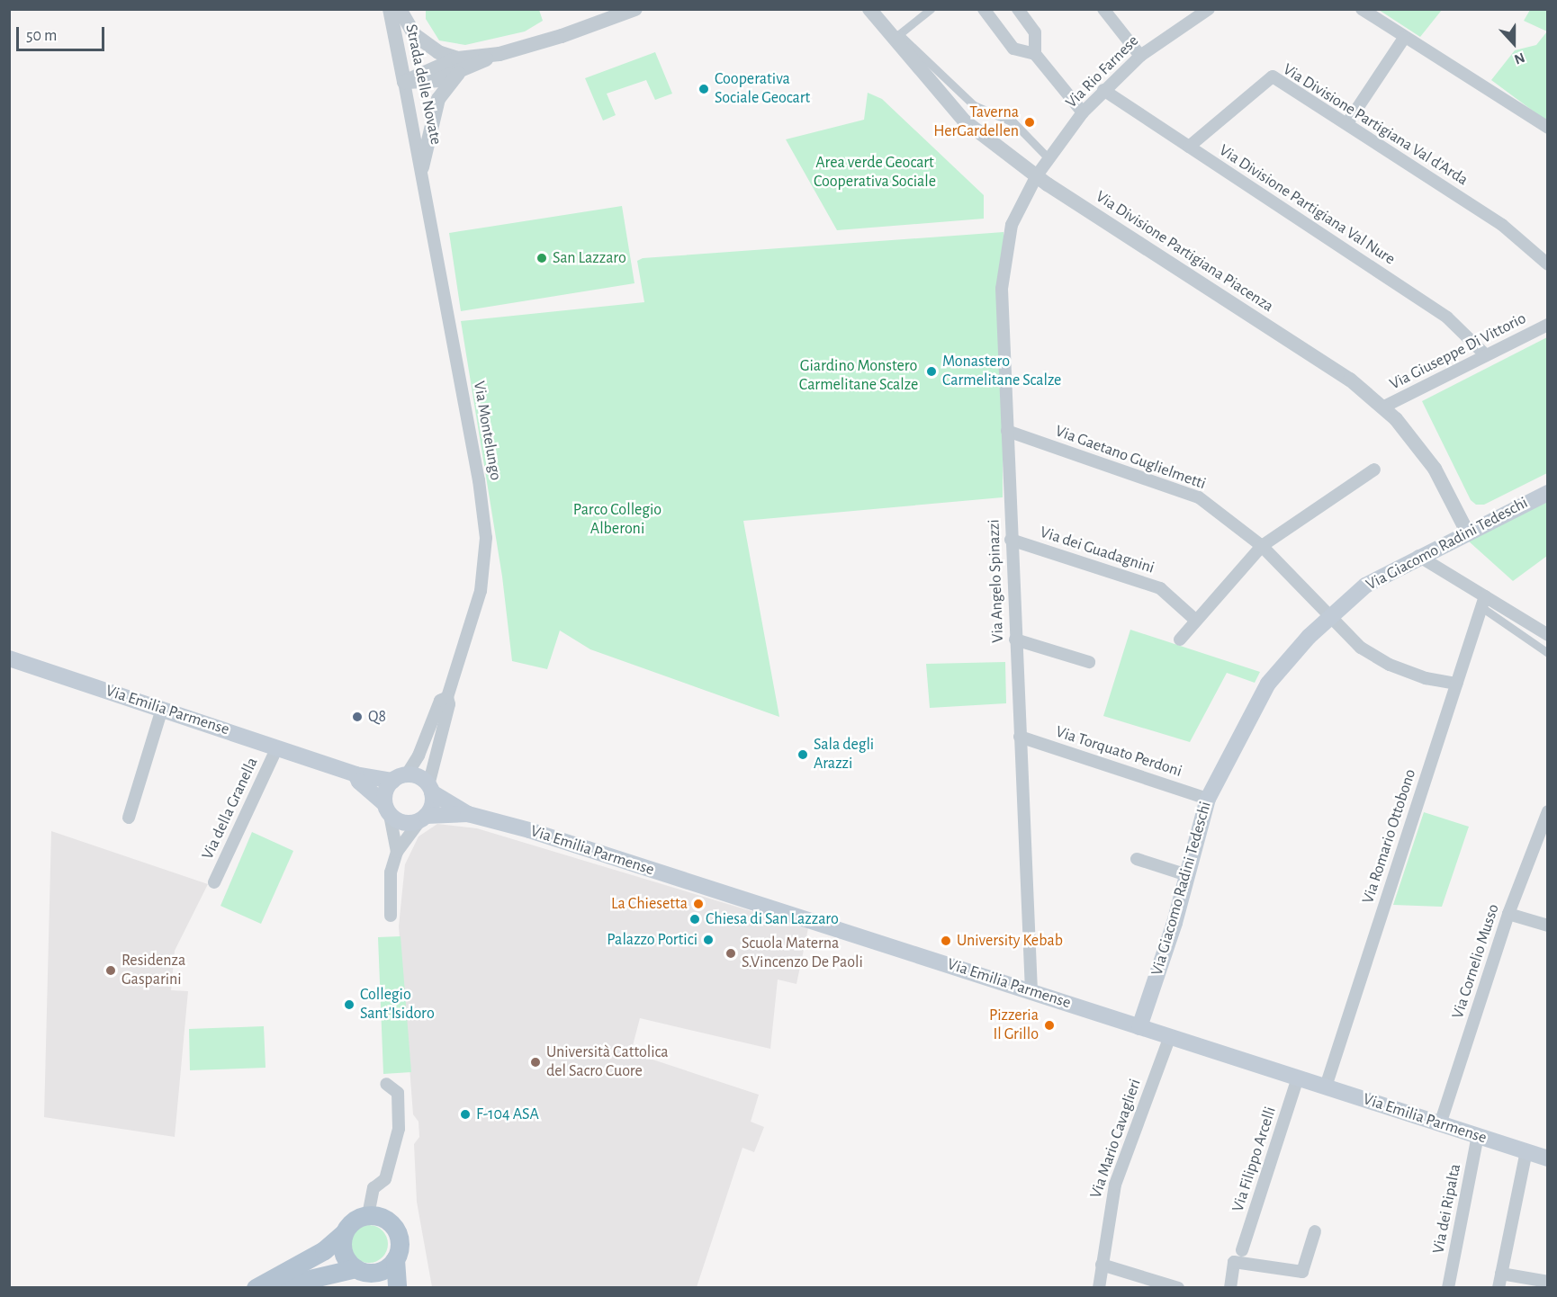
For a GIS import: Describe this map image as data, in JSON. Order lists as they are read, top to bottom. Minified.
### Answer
{"streets":{"main road":["Via Giacomo Radini Tedeschi","Via Emilia Parmense"],"street":["Via Rio Farnese","Strada delle Novate","Via Divisione Partigiana Val d'Arda","Via Divisione Partigiana Val Nure","Via Divisione Partigiana Piacenza","Via Giuseppe Di Vittorio","Via Montelungo","Via Gaetano Guglielmetti","Via dei Guadagnini","Via Angelo Spinazzi","Via Torquato Perdoni","Via della Granella","Via Romario Ottobono","Via Cornelio Musso","Via Mario Cavaglieri","Via Filippo Arcelli","Via dei Ripalta"]},"crossings":[["Via Rio Farnese","Via Divisione Partigiana Val Nure"],["Via Rio Farnese","Via Divisione Partigiana Piacenza"],["Via Rio Farnese","Via Angelo Spinazzi"],["Strada delle Novate","Via Montelungo"],["Via Divisione Partigiana Val d'Arda","Via Divisione Partigiana Val Nure"],["Via Divisione Partigiana Val Nure","Via Giuseppe Di Vittorio"],["Via Divisione Partigiana Piacenza","Via Giuseppe Di Vittorio"],["Via Divisione Partigiana Piacenza","Via Giacomo Radini Tedeschi"],["Via Divisione Partigiana Piacenza","Via Angelo Spinazzi"],["Via Montelungo","Via Emilia Parmense"],["Via Gaetano Guglielmetti","Via Giacomo Radini Tedeschi"],["Via Gaetano Guglielmetti","Via Angelo Spinazzi"],["Via Gaetano Guglielmetti","Via Romario Ottobono"],["Via Giacomo Radini Tedeschi","Via Emilia Parmense"],["Via Giacomo Radini Tedeschi","Via Torquato Perdoni"],["Via dei Guadagnini","Via Angelo Spinazzi"],["Via Angelo Spinazzi","Via Emilia Parmense"],["Via Angelo Spinazzi","Via Torquato Perdoni"],["Via Emilia Parmense","Via della Granella"],["Via Emilia Parmense","Via Romario Ottobono"],["Via Emilia Parmense","Via Cornelio Musso"],["Via Emilia Parmense","Via Mario Cavaglieri"],["Via Emilia Parmense","Via Filippo Arcelli"],["Via Emilia Parmense","Via dei Ripalta"]],"parks":["Area verde Geocart Cooperativa Sociale","Giardino Monstero Carmelitane Scalze","Parco Collegio Alberoni"],"places":["Cooperativa Sociale Geocart","Taverna HerGardellen","San Lazzaro","Monastero Carmelitane Scalze","Q8","Sala degli Arazzi","La Chiesetta","Chiesa di San Lazzaro","Palazzo Portici","University Kebab","Scuola Materna S.Vincenzo De Paoli","Residenza Gasparini","Collegio Sant'Isidoro","Pizzeria Il Grillo","Università Cattolica del Sacro Cuore","F-104 ASA"],"scale_bar":"50 m","north":"bottom"}
